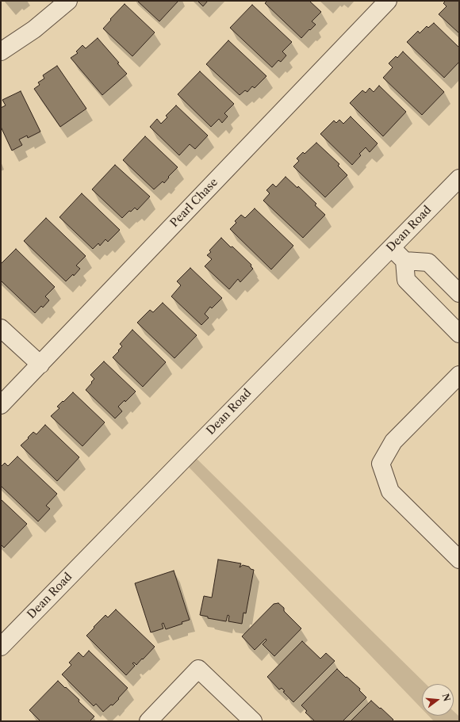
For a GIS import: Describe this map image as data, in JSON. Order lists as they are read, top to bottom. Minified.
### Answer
{"streets":{"street":["Pearl Chase","Dean Road"]},"north":"right"}
